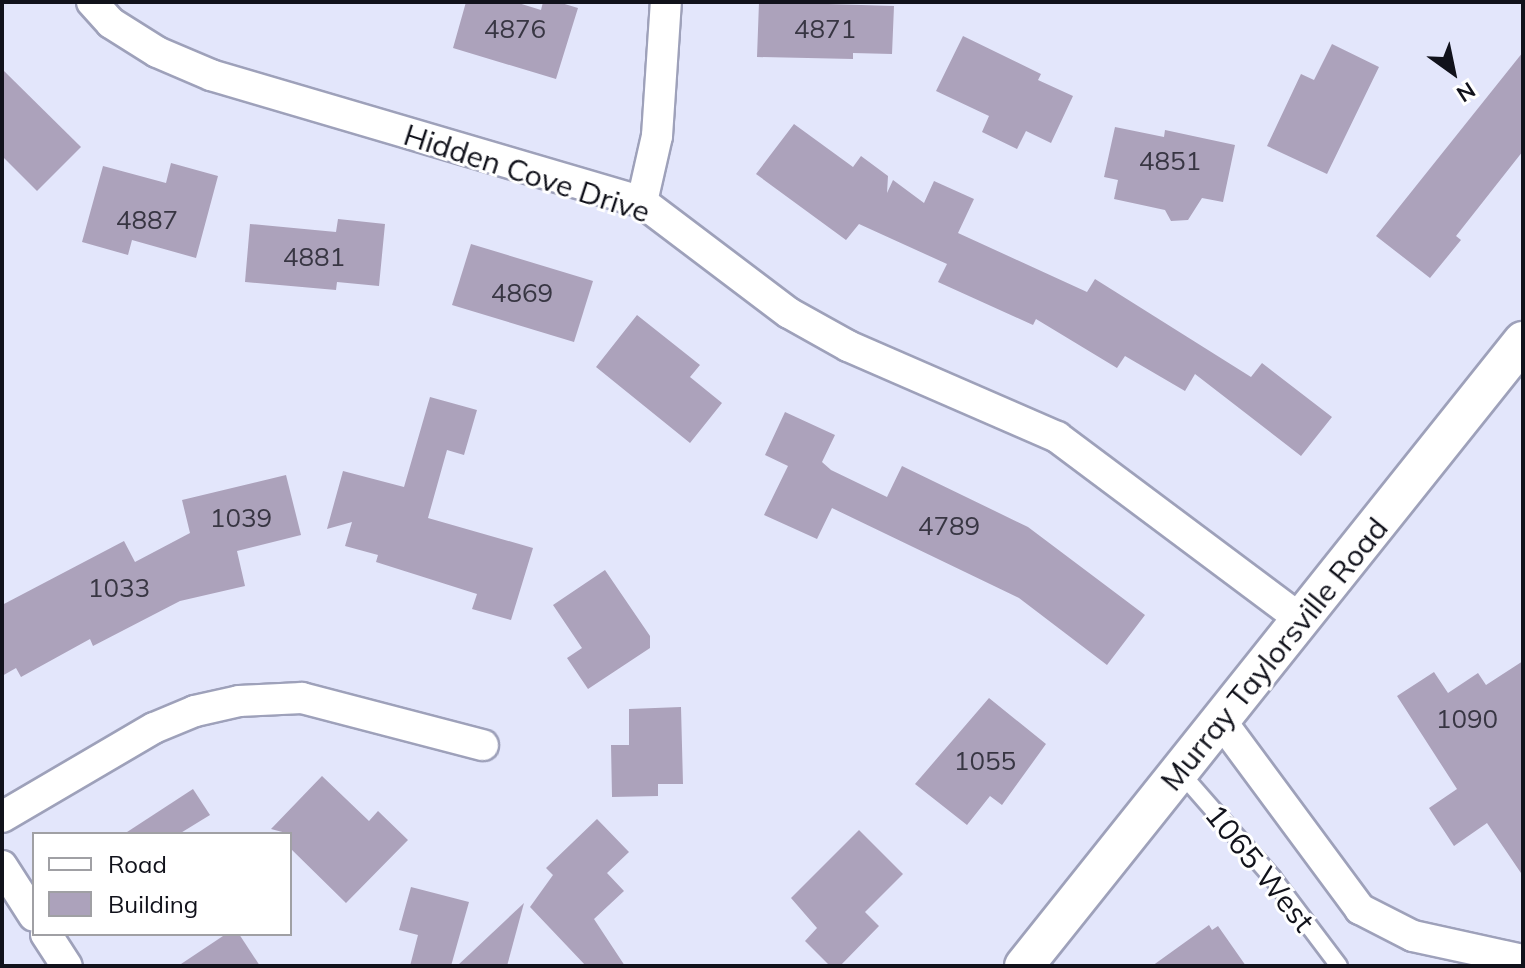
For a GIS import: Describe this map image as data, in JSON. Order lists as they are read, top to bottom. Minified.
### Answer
{"streets":{"street":["Hidden Cove Drive","Murray Taylorsville Road"],"lane":["1065 West"]},"crossings":[["Hidden Cove Drive","Murray Taylorsville Road"],["Murray Taylorsville Road","1065 West"]],"house_numbers":["4876","4871","4851","4887","4881","4869","1039","4789","1033","1090","1055"],"legend":["Road","Building"],"north":"bottom right"}
